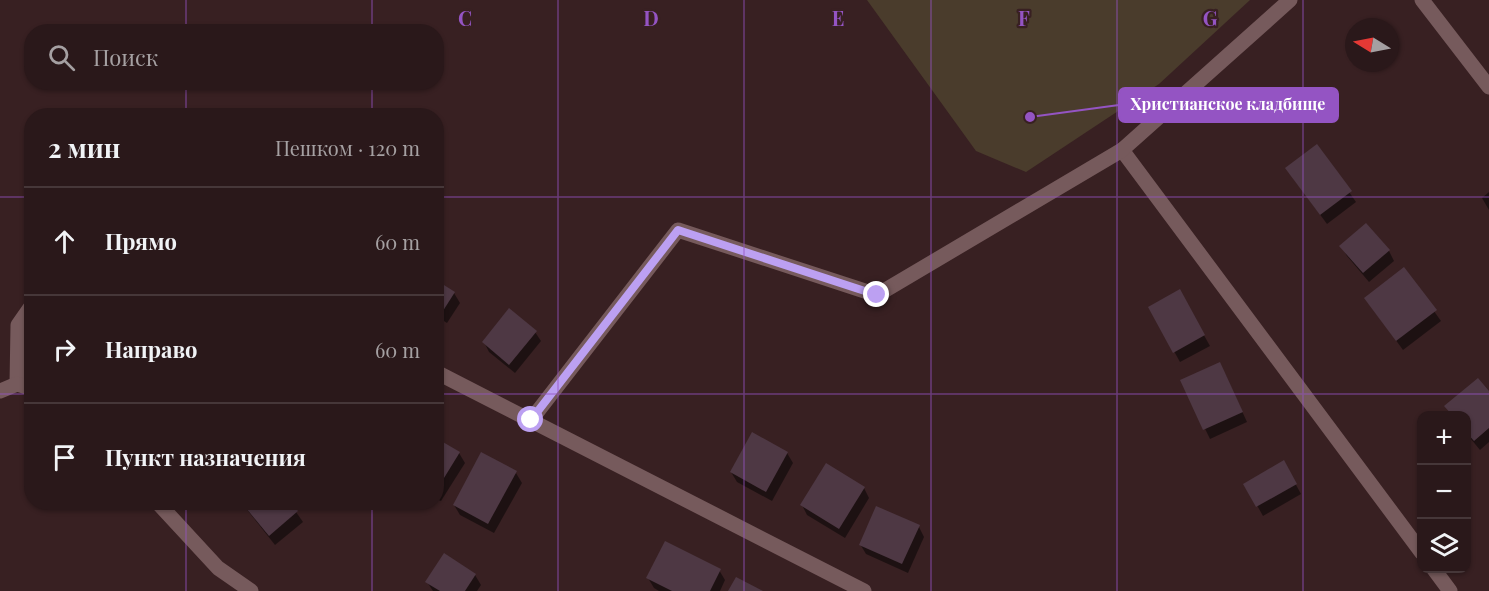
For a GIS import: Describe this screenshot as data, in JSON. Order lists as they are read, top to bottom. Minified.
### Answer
{"places":["Христианское кладбище"],"north":"left","page":{"search":"Поиск","heading":["2 мин","Пешком · 120 m"],"list":[["Прямо","60 m"],["Направо","60 m"],"Пункт назначения"],"map_buttons":["+","−"]},"grid":{"columns":["C","D","E","F","G"]}}
